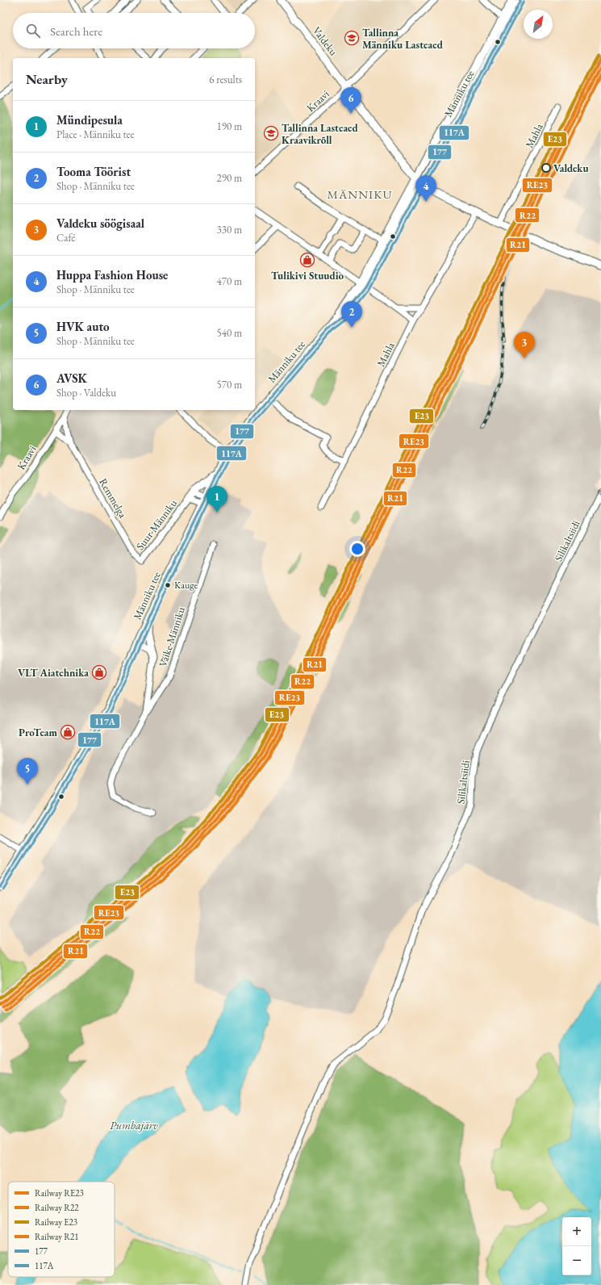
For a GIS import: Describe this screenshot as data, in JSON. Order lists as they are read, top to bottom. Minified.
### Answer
{"streets":{"street":["Valdeku","Männiku tee","Kraavi","Mahla","Remmelga","Suur-Männiku","Silikaltsiidi","Väike-Männiku"]},"crossings":[["Valdeku","Männiku tee"],["Valdeku","Kraavi"],["Valdeku","Mahla"],["Männiku tee","Suur-Männiku"],["Männiku tee","Väike-Männiku"],["Kraavi","Remmelga"],["Remmelga","Suur-Männiku"]],"districts":["MÄNNIKU"],"water":["Pumbajärv"],"places":{"school or university":["Tallinna Männiku Lasteaed","Tallinna Lasteaed Kraavikrõll"],"other":["Valdeku","Kauge"],"shop":["Tulikivi Stuudio","VLT Aiatehnika","ProTeam"]},"lines":["transit line 177","transit line 117A","rail line E23","rail line RE23","rail line R22","rail line R21"],"legend":["Railway RE23","Railway R22","Railway E23","Railway R21","177","117A"],"north":"top right","page":{"search":"Search here","heading":["Nearby","6 results"],"pins":["6","4","2","3","1","5"],"list":[{"mark":"1","name":"Mündipesula","note":"Place · Männiku tee","value":"190 m"},{"mark":"2","name":"Tooma Töörist","note":"Shop · Männiku tee","value":"290 m"},{"mark":"3","name":"Valdeku söögisaal","note":"Café","value":"330 m"},{"mark":"4","name":"Huppa Fashion House","note":"Shop · Männiku tee","value":"470 m"},{"mark":"5","name":"HVK auto","note":"Shop · Männiku tee","value":"540 m"},{"mark":"6","name":"AVSK","note":"Shop · Valdeku","value":"570 m"}],"map_buttons":["+","−"]}}
